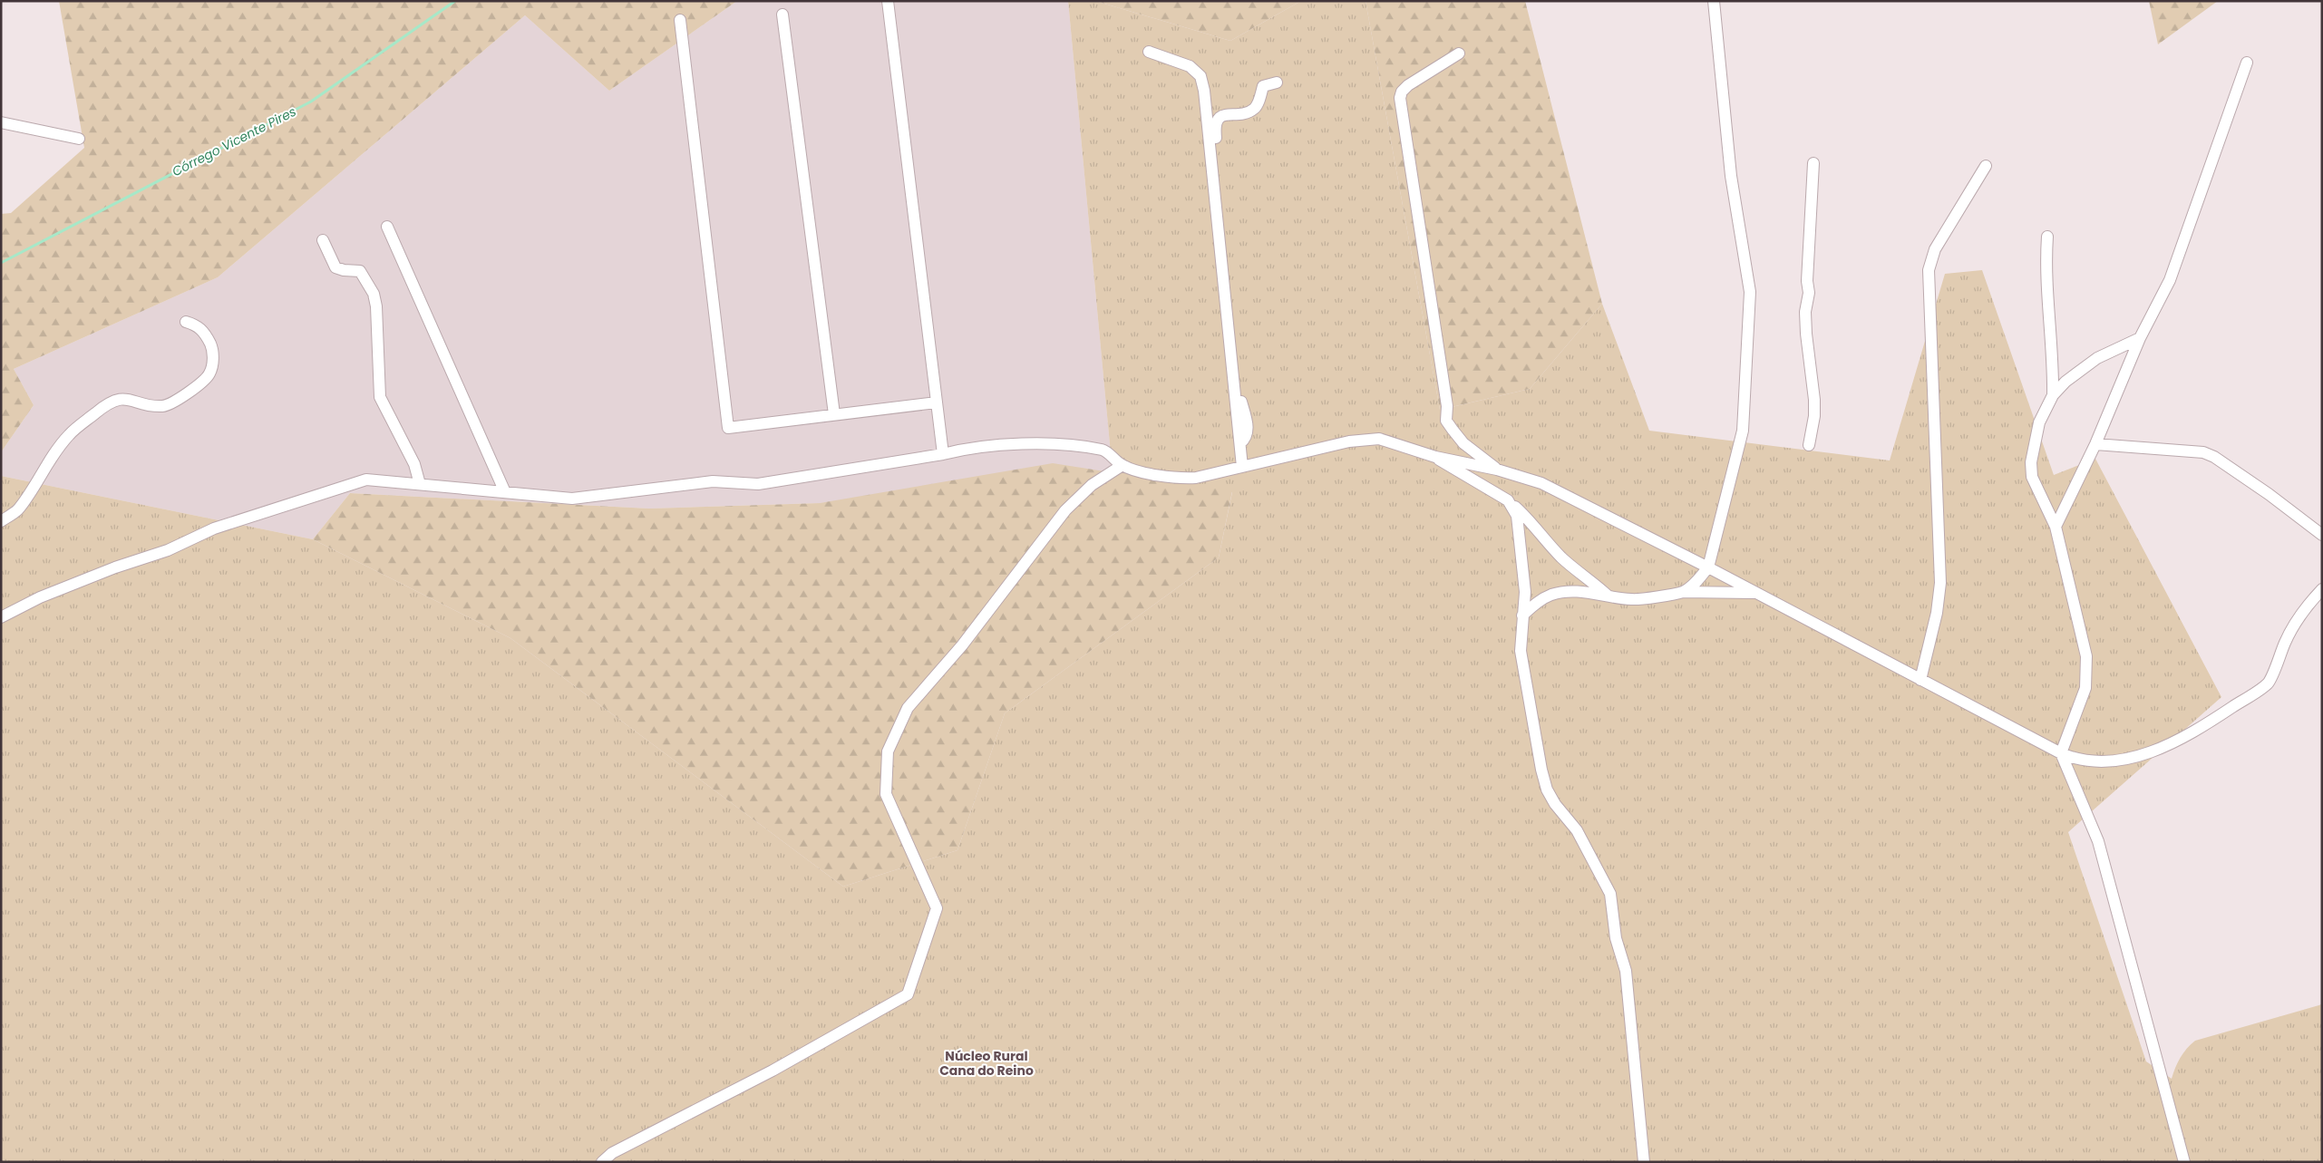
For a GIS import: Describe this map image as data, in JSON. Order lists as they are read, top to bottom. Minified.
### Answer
{"districts":["Núcleo Rural Cana do Reino"],"water":["Córrego Vicente Pires"]}
